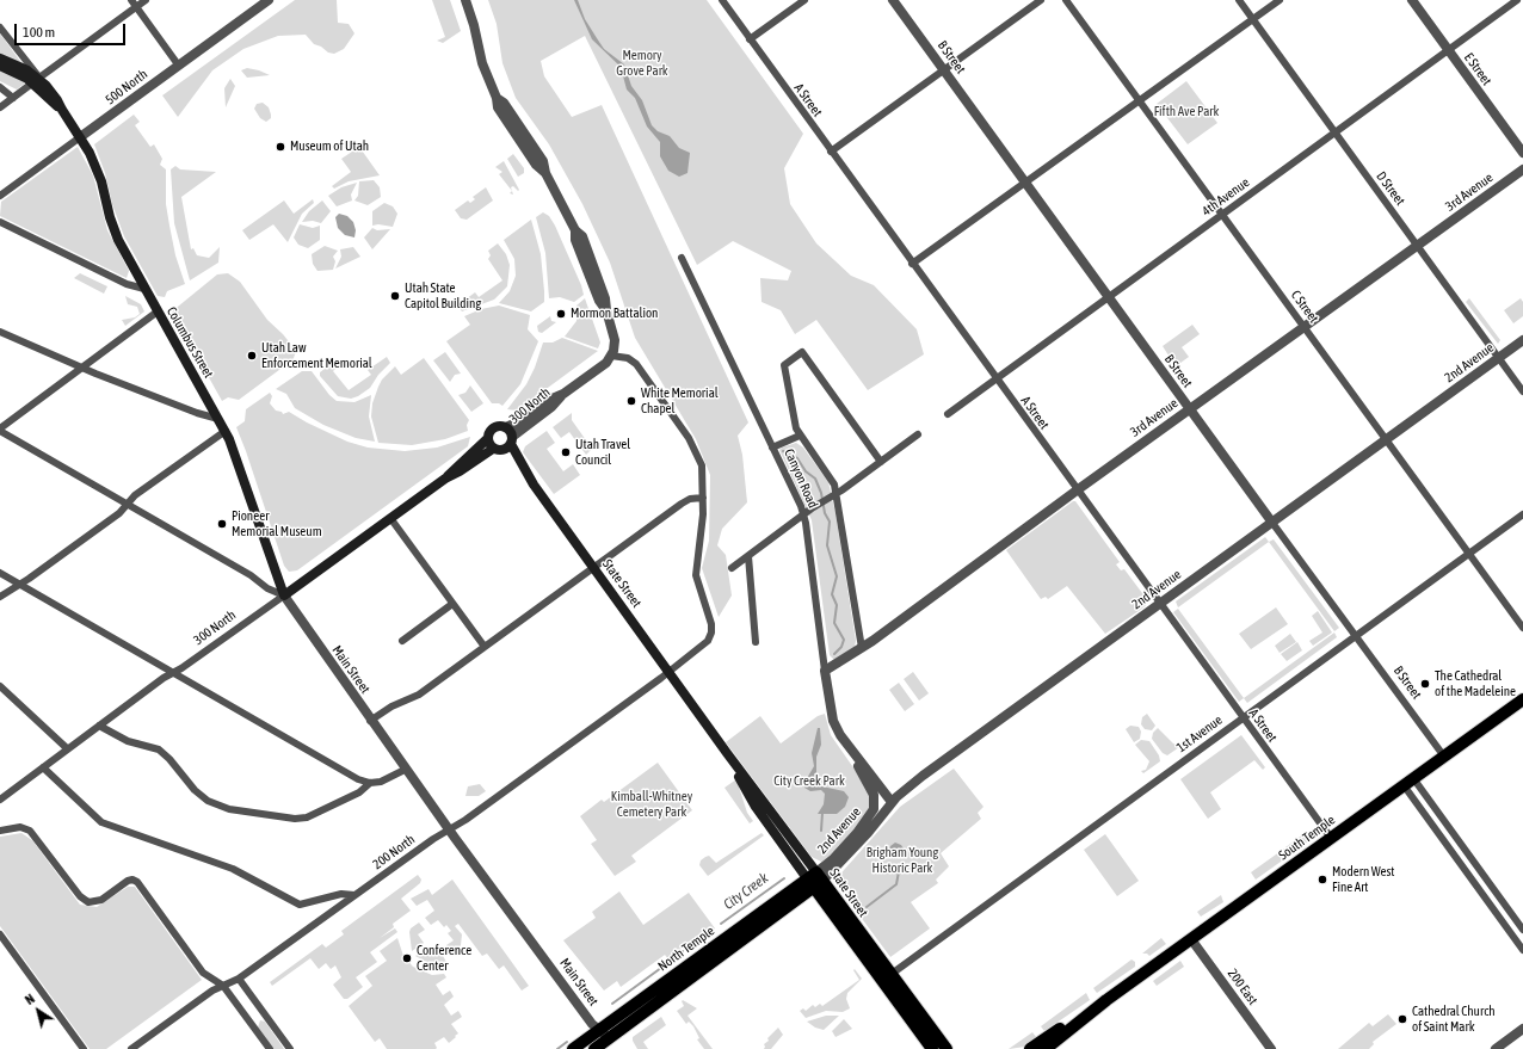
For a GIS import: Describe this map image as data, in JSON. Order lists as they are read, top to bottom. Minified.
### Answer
{"streets":{"main road":["Columbus Street","300 North","State Street","South Temple","North Temple"],"street":["B Street","E Street","500 North","A Street","D Street","3rd Avenue","4th Avenue","C Street","2nd Avenue","Canyon Road","Main Street","1st Avenue","200 North","200 East"]},"crossings":[["B Street","3rd Avenue"],["B Street","4th Avenue"],["B Street","2nd Avenue"],["B Street","1st Avenue"],["B Street","South Temple"],["E Street","4th Avenue"],["500 North","Columbus Street"],["A Street","3rd Avenue"],["A Street","4th Avenue"],["A Street","2nd Avenue"],["A Street","1st Avenue"],["A Street","South Temple"],["D Street","3rd Avenue"],["D Street","4th Avenue"],["D Street","2nd Avenue"],["3rd Avenue","C Street"],["3rd Avenue","Canyon Road"],["4th Avenue","C Street"],["C Street","2nd Avenue"],["C Street","1st Avenue"],["Columbus Street","300 North"],["Columbus Street","Main Street"],["2nd Avenue","Canyon Road"],["2nd Avenue","State Street"],["2nd Avenue","North Temple"],["300 North","State Street"],["300 North","Main Street"],["300 North","200 North"],["State Street","1st Avenue"],["State Street","200 North"],["State Street","North Temple"],["Main Street","200 North"],["Main Street","North Temple"],["South Temple","200 East"]],"water":["City Creek"],"parks":["Memory Grove Park","Fifth Ave Park","City Creek Park","Kimball-Whitney Cemetery Park","Brigham Young Historic Park"],"places":["Museum of Utah","Utah State Capitol Building","Mormon Battalion","Utah Law Enforcement Memorial","White Memorial Chapel","Utah Travel Council","Pioneer Memorial Museum","The Cathedral of the Madeleine","Modern West Fine Art","Conference Center","Cathedral Church of Saint Mark"],"scale_bar":"100 m","north":"top left"}
